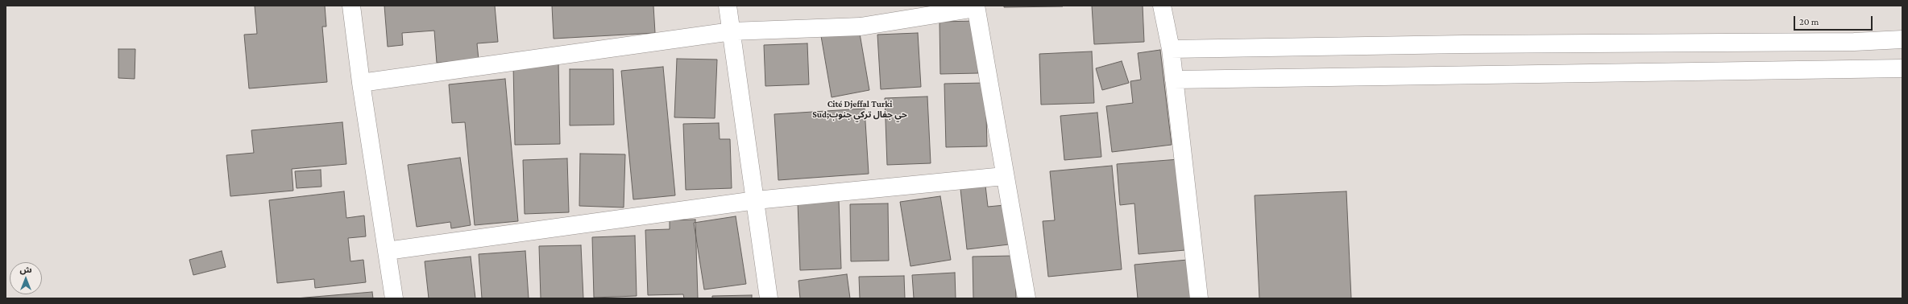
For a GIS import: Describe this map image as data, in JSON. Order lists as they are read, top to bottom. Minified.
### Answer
{"districts":["Cité Djeffal Turki Sud;حي جفال تركي جنوب"],"scale_bar":"20 m","north":"top"}
